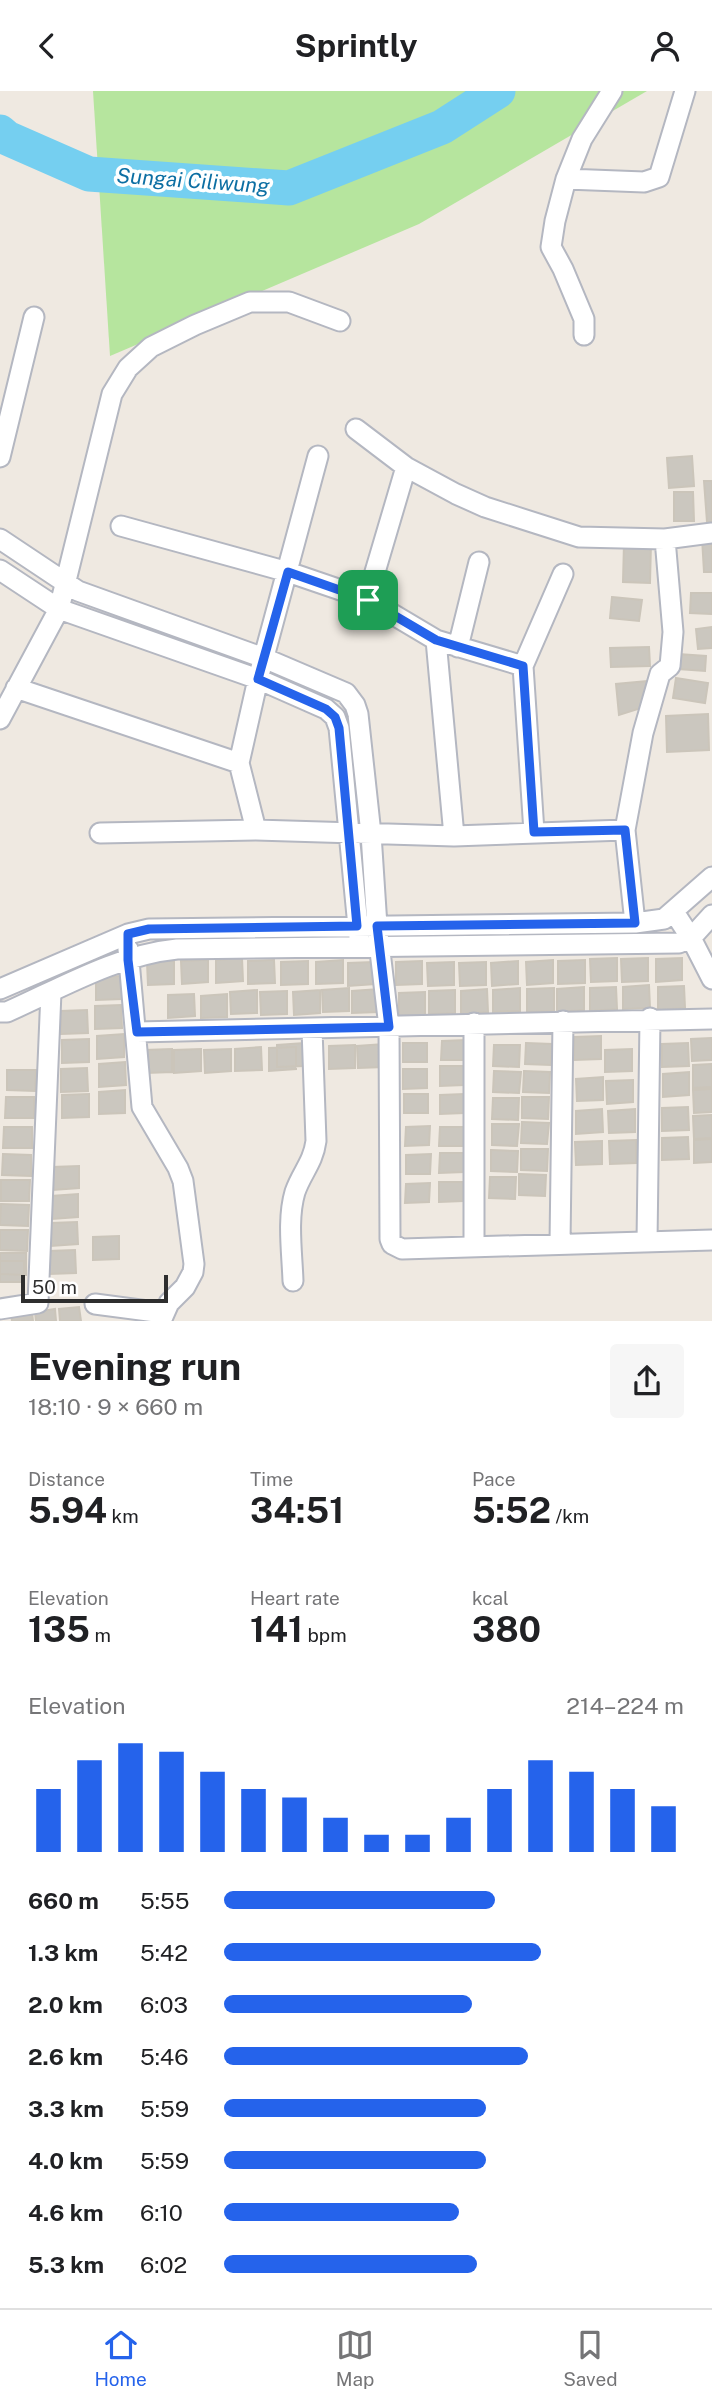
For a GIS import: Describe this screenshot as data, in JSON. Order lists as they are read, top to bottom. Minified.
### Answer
{"water":["Sungai Ciliwung"],"scale_bar":"50 m","page":{"header":"Sprintly","scale":"50 m","heading":["Evening run","18:10 · 9 × 660 m"],"stats":[["Distance","5.94 km"],["Time","34:51"],["Pace","5:52 /km"],["Elevation","135 m"],["Heart rate","141 bpm"],["kcal","380"]],"chart":["Elevation","214–224 m"],"list":[{"name":"660 m","note":"5:55"},{"name":"1.3 km","note":"5:42"},{"name":"2.0 km","note":"6:03"},{"name":"2.6 km","note":"5:46"},{"name":"3.3 km","note":"5:59"},{"name":"4.0 km","note":"5:59"},{"name":"4.6 km","note":"6:10"},{"name":"5.3 km","note":"6:02"}],"tabs":["Home","Map","Saved"]}}
